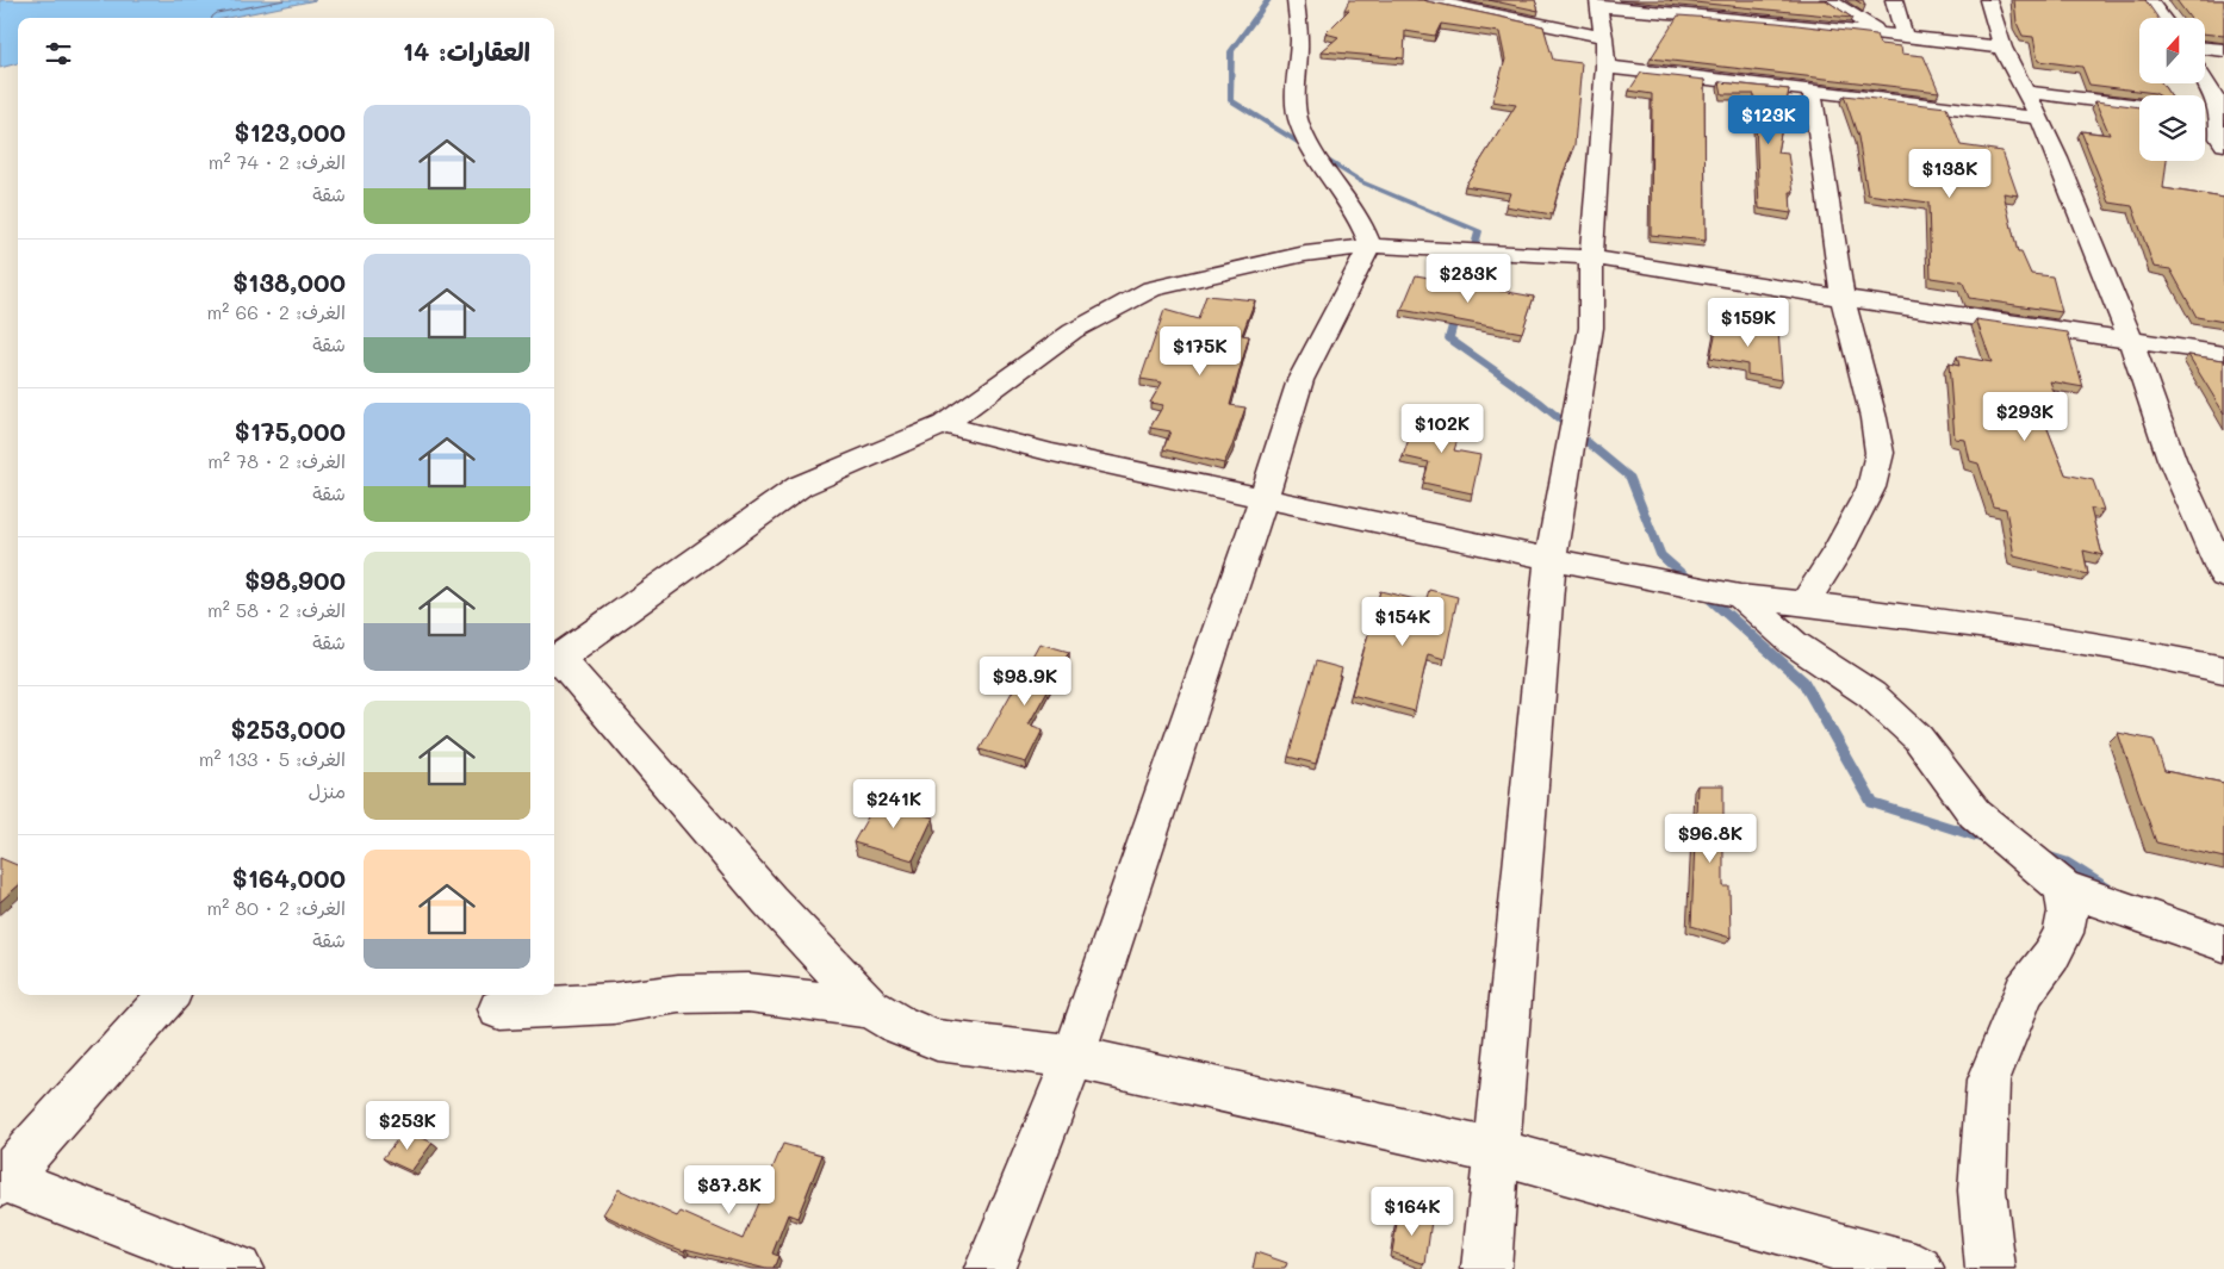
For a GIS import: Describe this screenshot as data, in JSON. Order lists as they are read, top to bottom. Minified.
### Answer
{"north":"top","page":{"heading":"العقارات: 14","list":[{"name":"$123,000","note":"الغرف: 2 · 74 m² · شقة"},{"name":"$138,000","note":"الغرف: 2 · 66 m² · شقة"},{"name":"$175,000","note":"الغرف: 2 · 78 m² · شقة"},{"name":"$98,900","note":"الغرف: 2 · 58 m² · شقة"},{"name":"$253,000","note":"الغرف: 5 · 133 m² · منزل"},{"name":"$164,000","note":"الغرف: 2 · 80 m² · شقة"}],"price":["$123K","$138K","$283K","$159K","$175K","$293K","$102K","$154K","$98.9K","$241K","$96.8K","$253K","$87.8K","$164K"]}}
